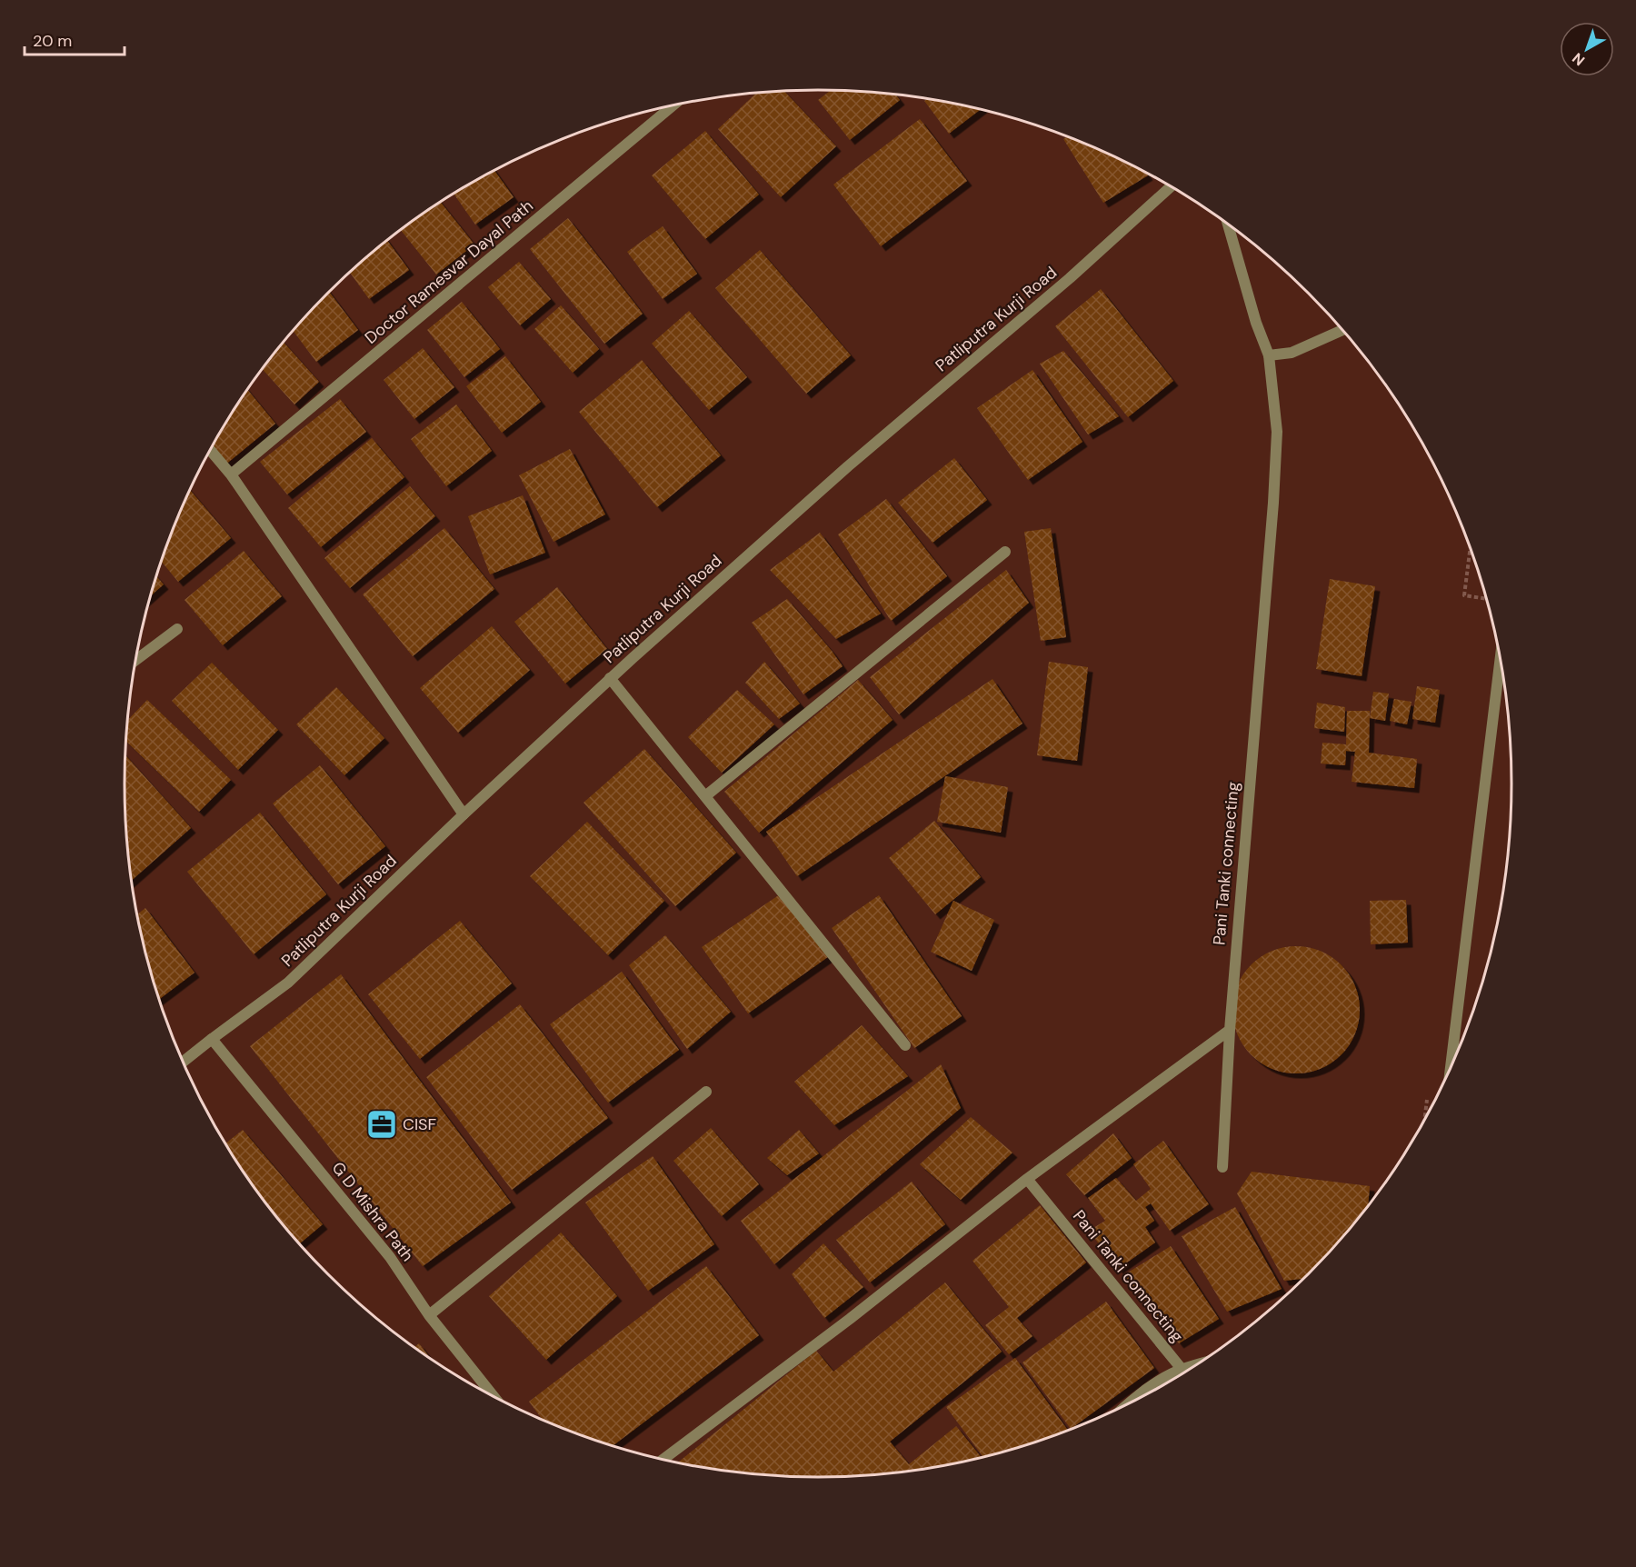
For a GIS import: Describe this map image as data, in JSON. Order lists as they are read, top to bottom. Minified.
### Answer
{"streets":{"street":["Doctor Ramesvar Dayal Path","Patliputra Kurji Road","Pani Tanki connecting","G D Mishra Path"]},"crossings":[["Patliputra Kurji Road","G D Mishra Path"]],"places":{"office":["CISF"]},"scale_bar":"20 m","north":"bottom left"}
